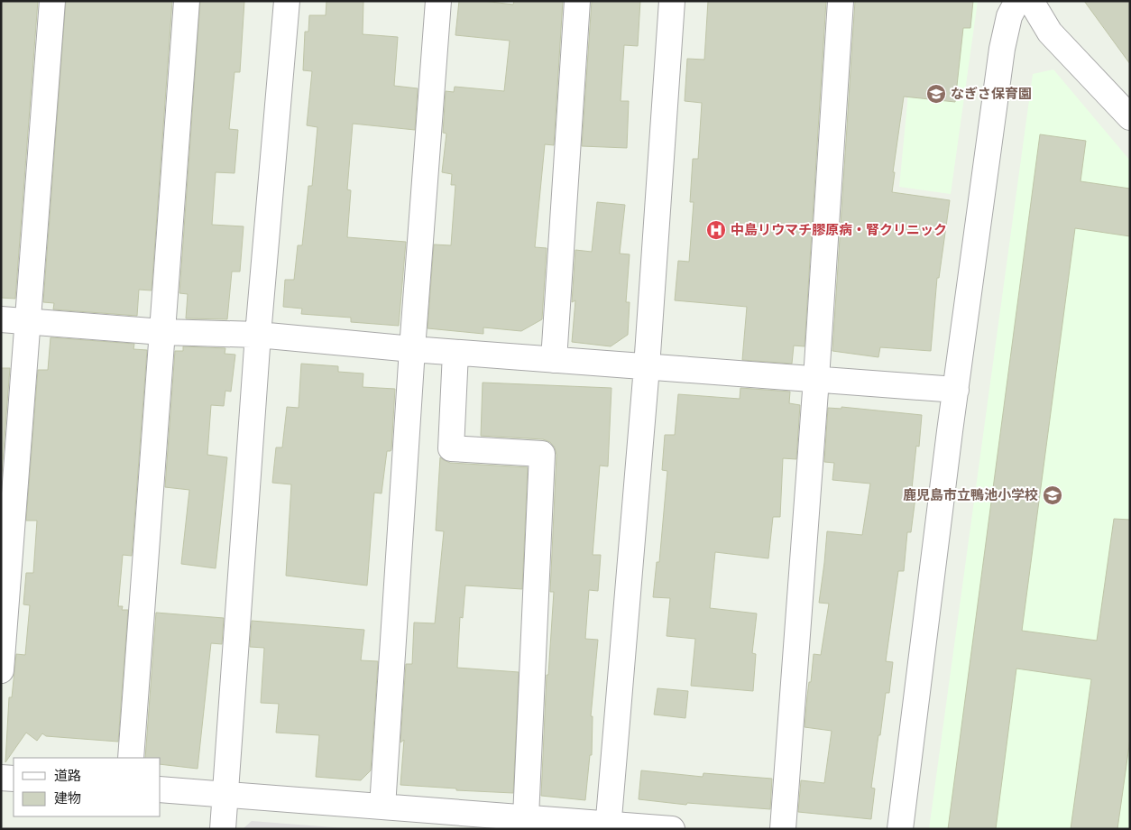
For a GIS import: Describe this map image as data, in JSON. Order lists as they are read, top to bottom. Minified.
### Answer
{"places":{"school or university":["なぎさ保育園","鹿児島市立鴨池小学校"],"hospital":["中島リウマチ膠原病・腎クリニック"]},"legend":["道路","建物"]}
